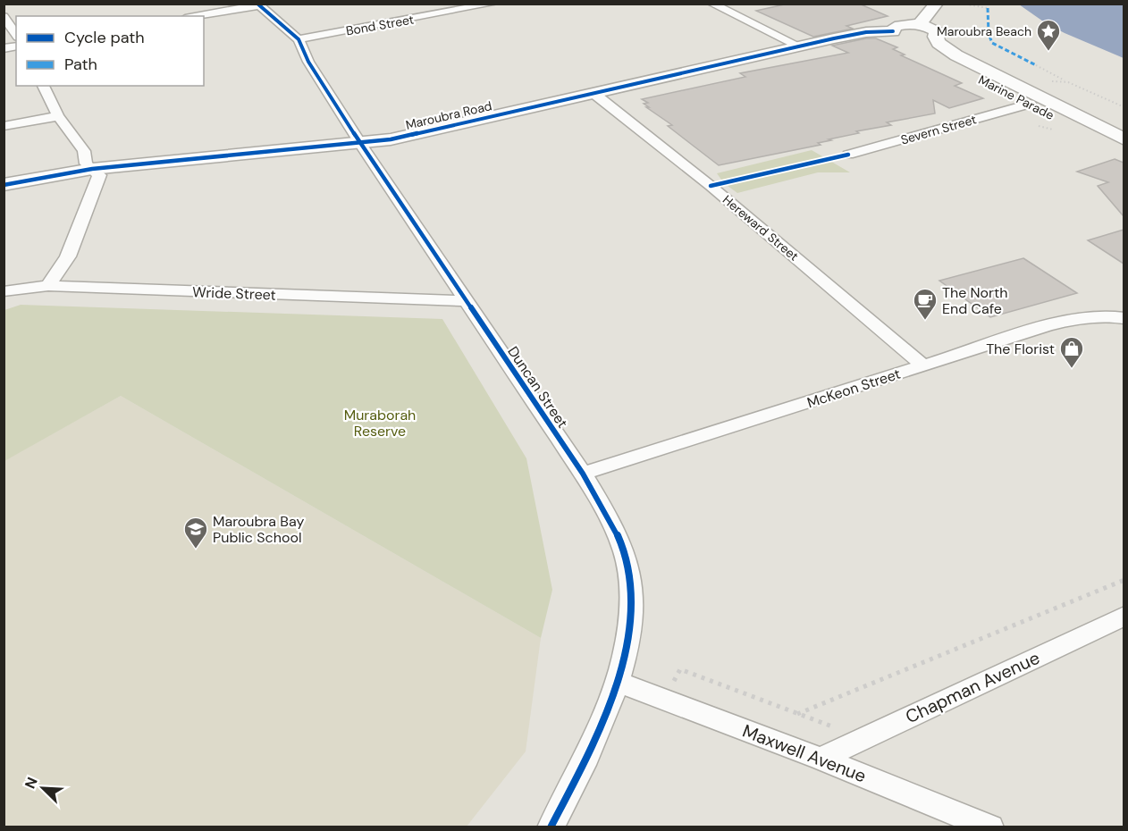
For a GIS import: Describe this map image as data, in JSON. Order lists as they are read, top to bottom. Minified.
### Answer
{"streets":{"street":["Bond Street","Marine Parade","Maroubra Road","Severn Street","Hereward Street","Wride Street","Duncan Street","McKeon Street","Chapman Avenue","Maxwell Avenue"]},"crossings":[["Bond Street","Duncan Street"],["Marine Parade","Severn Street"],["Maroubra Road","Hereward Street"],["Maroubra Road","Duncan Street"],["Hereward Street","McKeon Street"],["Wride Street","Duncan Street"],["Duncan Street","McKeon Street"],["Duncan Street","Maxwell Avenue"],["Chapman Avenue","Maxwell Avenue"]],"parks":["Muraborah Reserve"],"places":{"place":["Maroubra Beach"],"cafe":["The North End Cafe"],"shop":["The Florist"],"school or university":["Maroubra Bay Public School"]},"legend":["Cycle path","Path"],"north":"top left"}
